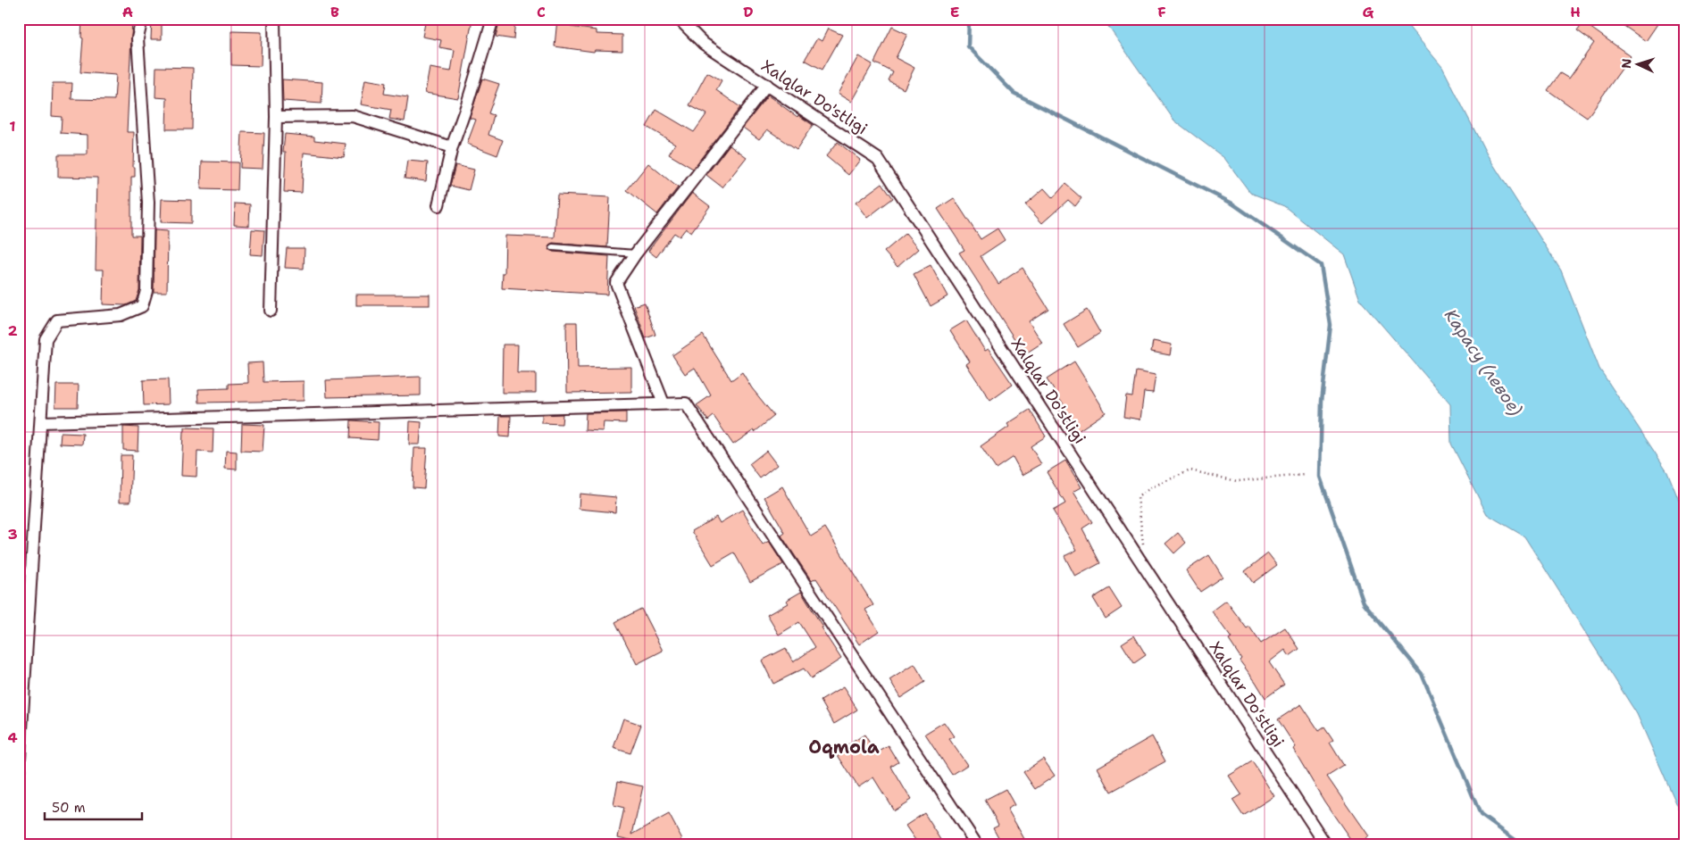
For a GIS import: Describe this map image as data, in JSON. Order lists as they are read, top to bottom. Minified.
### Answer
{"streets":{"street":["Xalqlar Do'stligi"]},"districts":["Oqmola"],"water":["Карасу (левое)"],"scale_bar":"50 m","north":"left","grid":{"columns":["A","B","C","D","E","F","G","H"],"rows":["1","2","3","4"]}}
